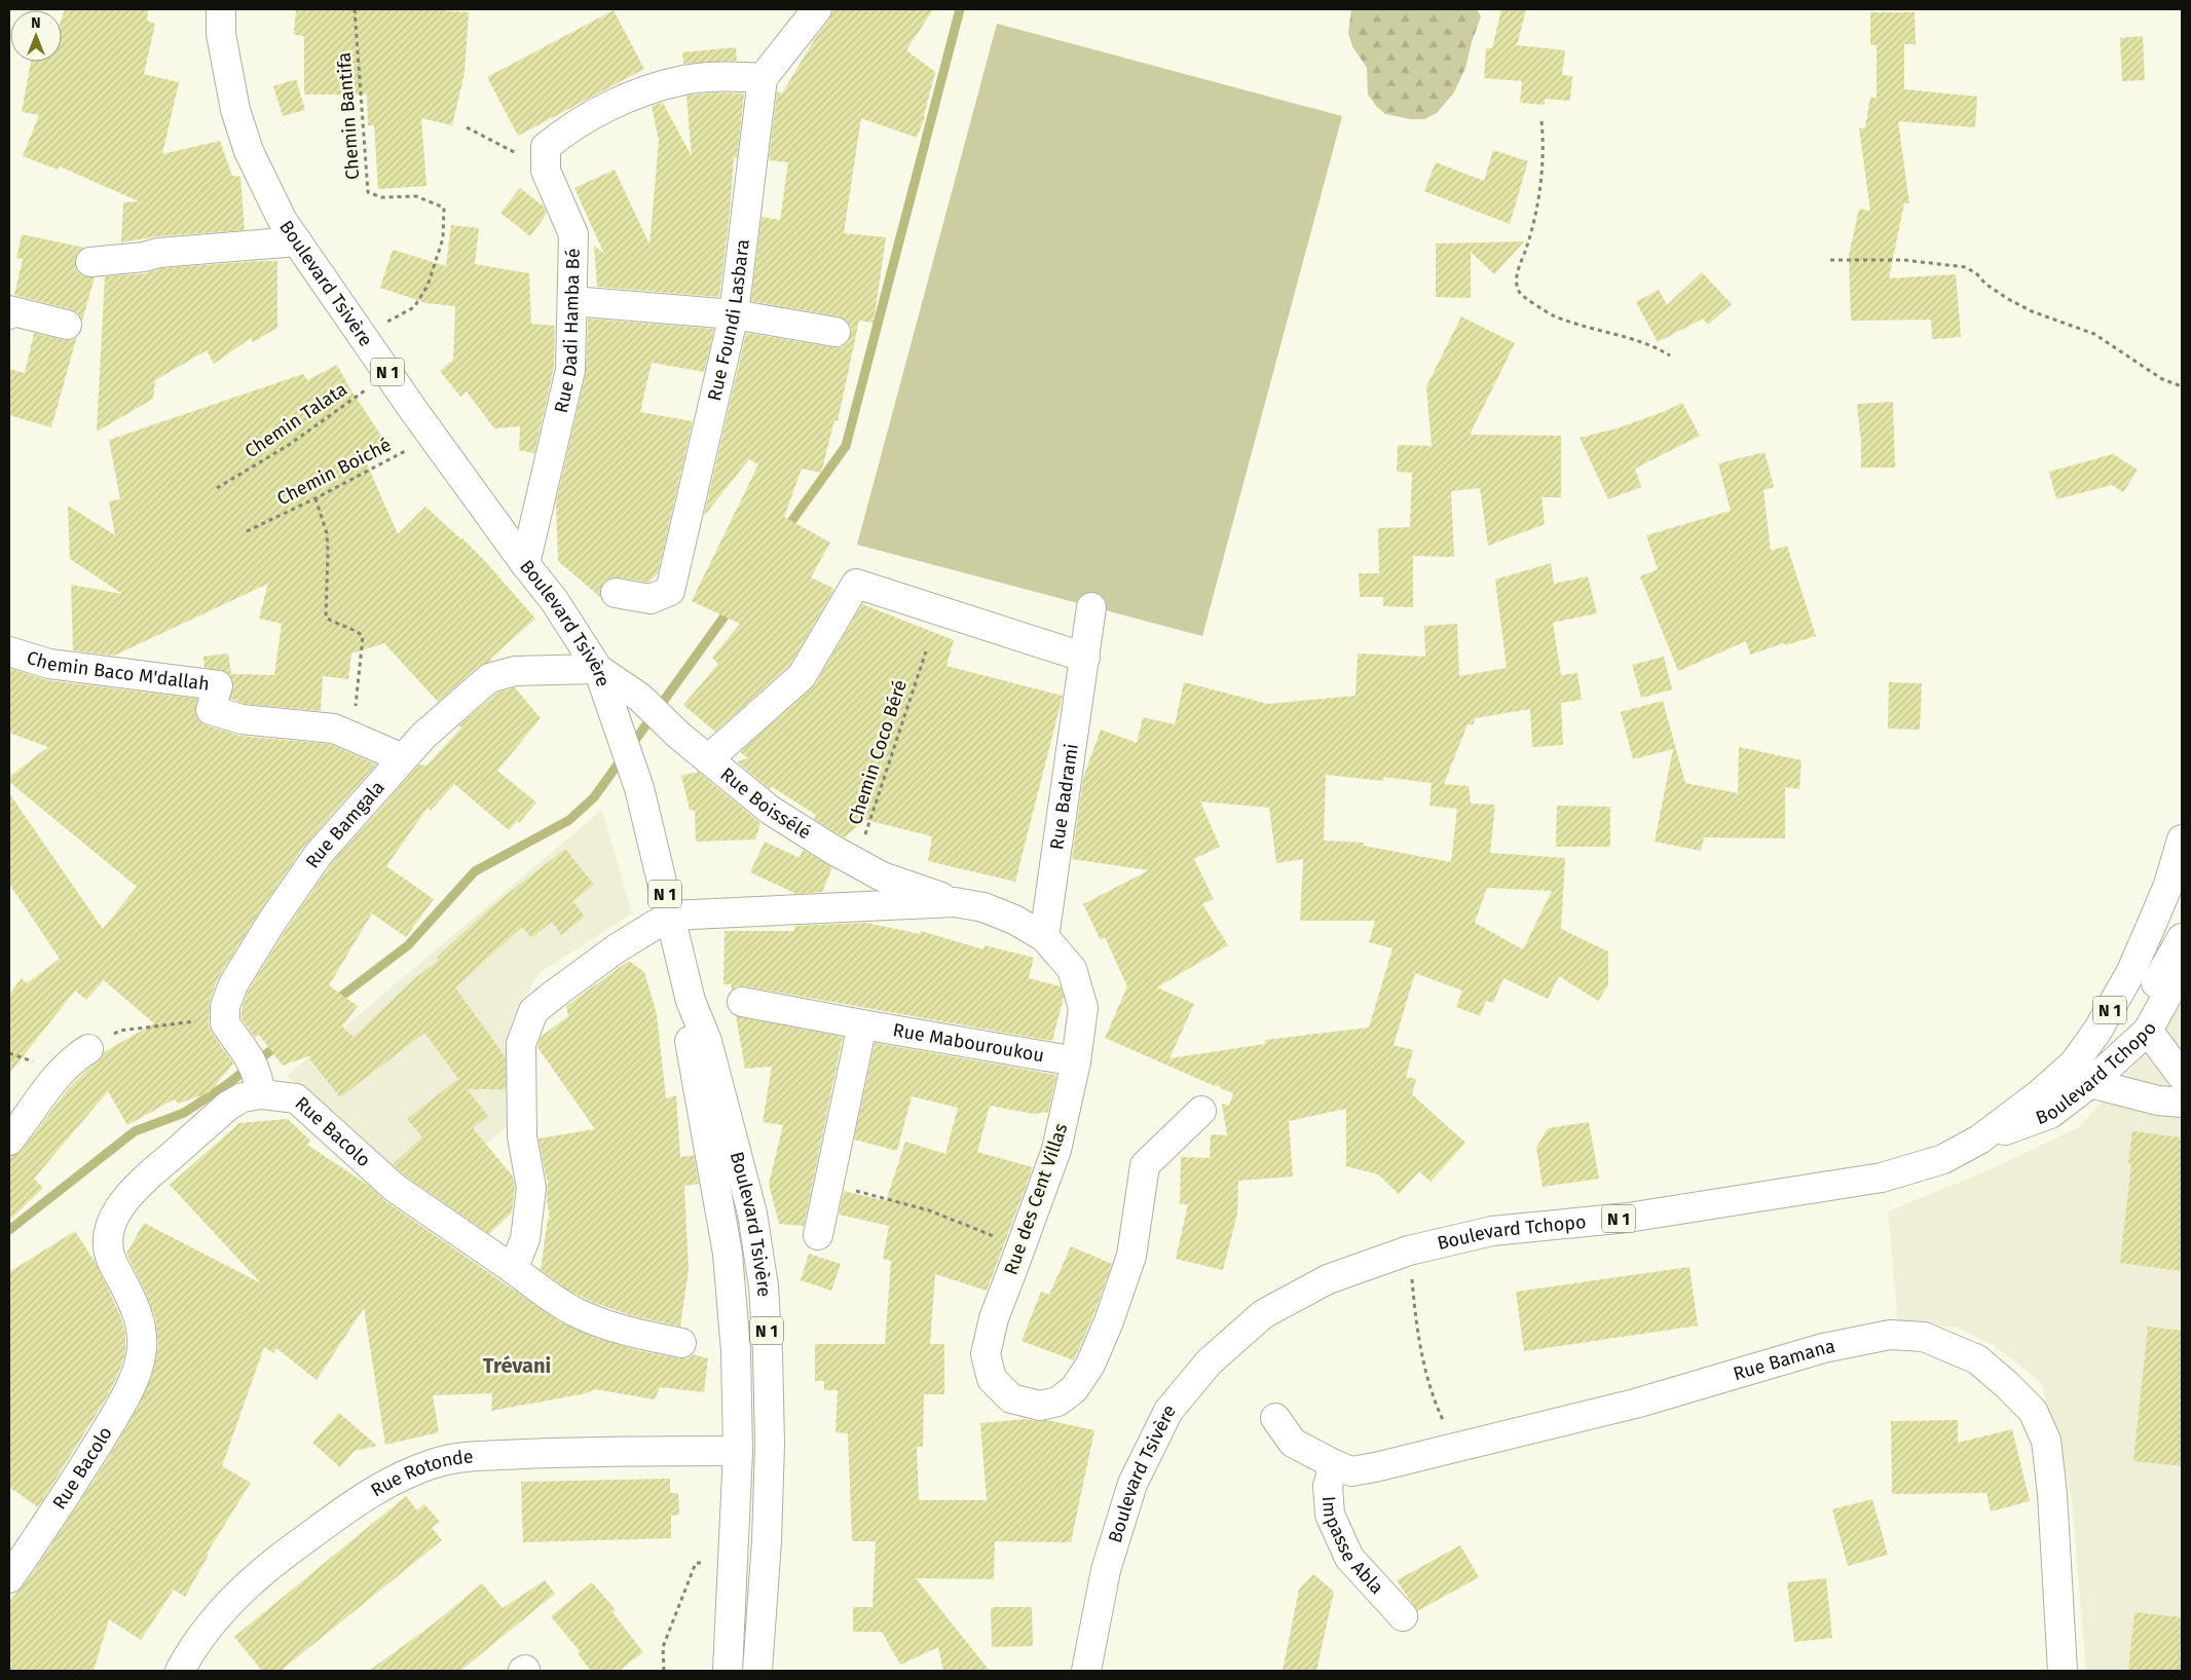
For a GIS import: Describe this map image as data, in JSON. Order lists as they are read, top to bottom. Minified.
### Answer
{"streets":{"street":["Boulevard Tsivère","Rue Foundi Lasbara","Rue Dadi Hamba Bé","N 1","Chemin Baco M'dallah","Rue Badrami","Rue Boissélé","Rue Bamgala","Rue Mabouroukou","Boulevard Tchopo","Rue Bacolo","Rue des Cent Villas","Rue Bamana","Rue Rotonde","Impasse Abla"],"path":["Chemin Bantifa","Chemin Talata","Chemin Boiché","Chemin Coco Béré"]},"crossings":[["Chemin Bantifa","Boulevard Tsivère"],["Boulevard Tsivère","Rue Dadi Hamba Bé"],["Boulevard Tsivère","N 1"],["Boulevard Tsivère","Chemin Talata"],["Boulevard Tsivère","Chemin Boiché"],["Boulevard Tsivère","Rue Boissélé"],["Boulevard Tsivère","Rue Bamgala"],["Boulevard Tsivère","Boulevard Tchopo"],["Boulevard Tsivère","Rue des Cent Villas"],["Boulevard Tsivère","Rue Rotonde"],["Rue Foundi Lasbara","Rue Dadi Hamba Bé"],["N 1","Rue Rotonde"],["Chemin Baco M'dallah","Rue Bamgala"],["Chemin Coco Béré","Rue Boissélé"],["Rue Badrami","Rue des Cent Villas"],["Rue Boissélé","Rue Bamgala"],["Rue Boissélé","Rue des Cent Villas"],["Rue Mabouroukou","Rue des Cent Villas"],["Rue Bamana","Impasse Abla"]],"districts":["Trévani"],"north":"top"}
